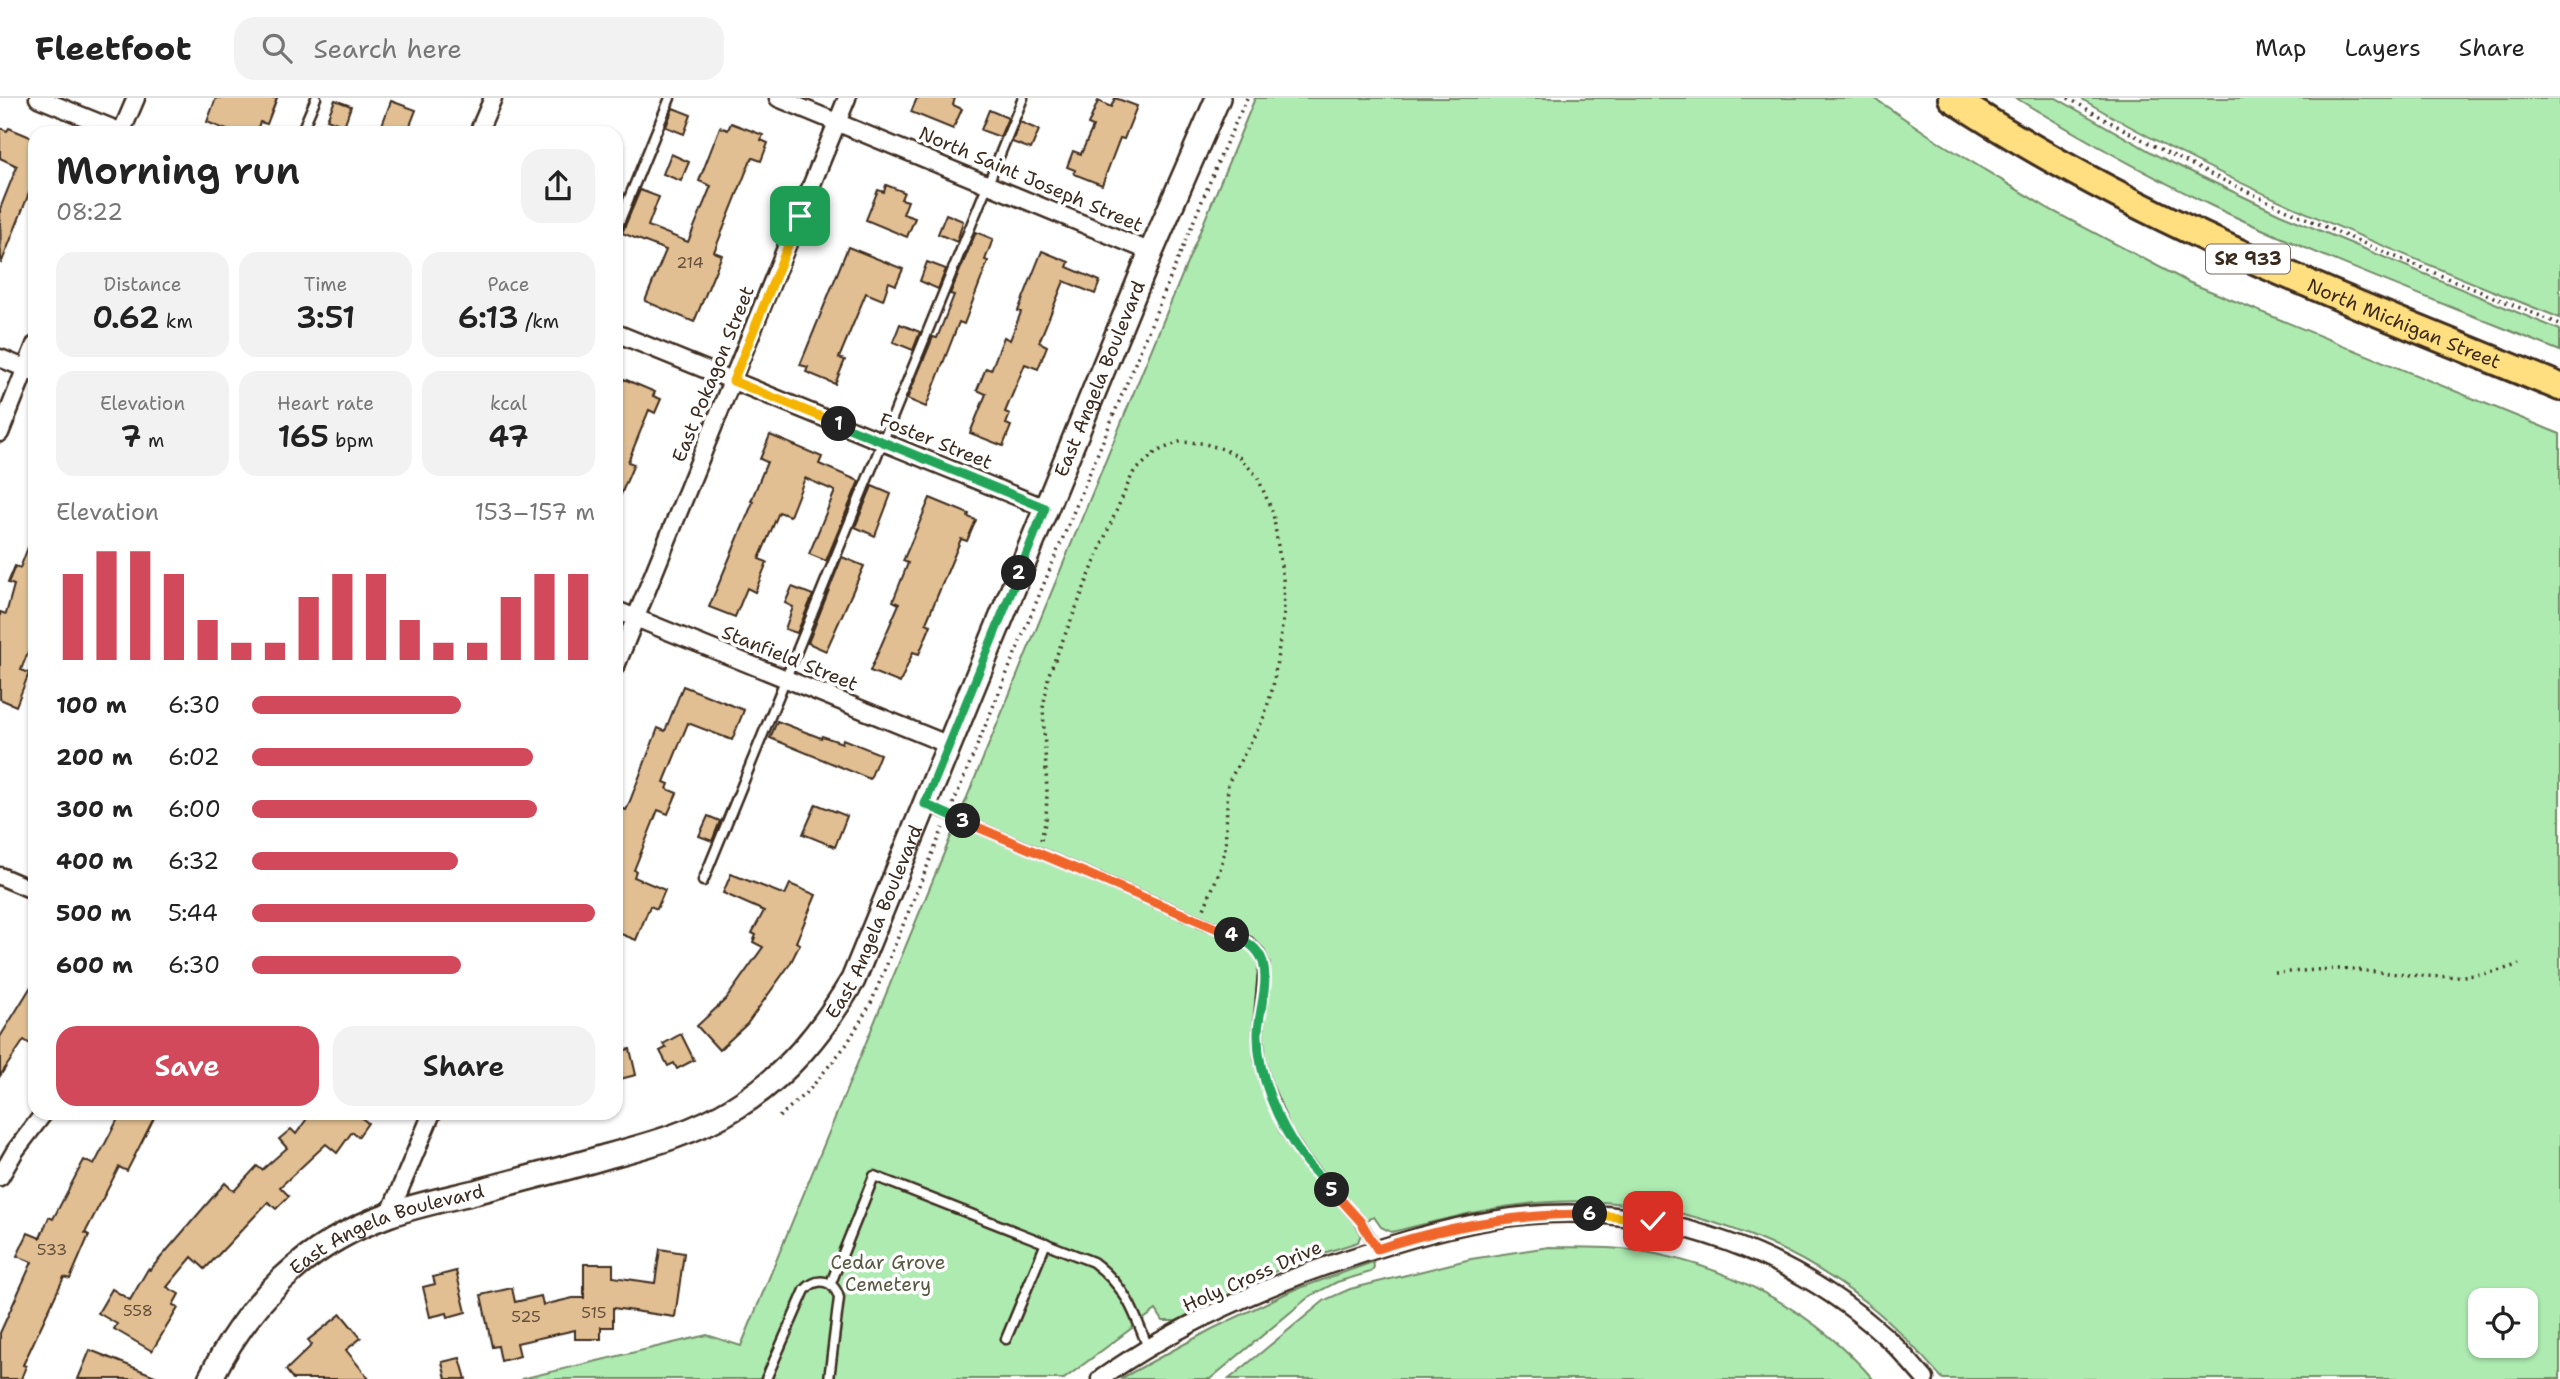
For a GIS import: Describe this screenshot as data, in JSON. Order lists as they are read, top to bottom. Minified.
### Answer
{"streets":{"main road":["SR 933","North Michigan Street","East Angela Boulevard"],"street":["North Saint Joseph Street","East Pokagon Street","Foster Street","Stanfield Street","Holy Cross Drive"]},"crossings":[["North Saint Joseph Street","East Pokagon Street"],["North Saint Joseph Street","East Angela Boulevard"],["East Pokagon Street","Foster Street"],["East Pokagon Street","Stanfield Street"],["East Angela Boulevard","Foster Street"],["East Angela Boulevard","Stanfield Street"]],"parks":["Cedar Grove Cemetery"],"house_numbers":["214","533","558","515","525"],"page":{"header":"Fleetfoot","search":"Search here","nav":["Map","Layers","Share"],"heading":["Morning run","08:22"],"stats":[["Distance","0.62 km"],["Time","3:51"],["Pace","6:13 /km"],["Elevation","7 m"],["Heart rate","165 bpm"],["kcal","47"]],"pins":["1","2","3","4","5","6"],"chart":["Elevation","153–157 m"],"list":[{"name":"100 m","note":"6:30"},{"name":"200 m","note":"6:02"},{"name":"300 m","note":"6:00"},{"name":"400 m","note":"6:32"},{"name":"500 m","note":"5:44"},{"name":"600 m","note":"6:30"}],"buttons":["Save","Share"]}}
